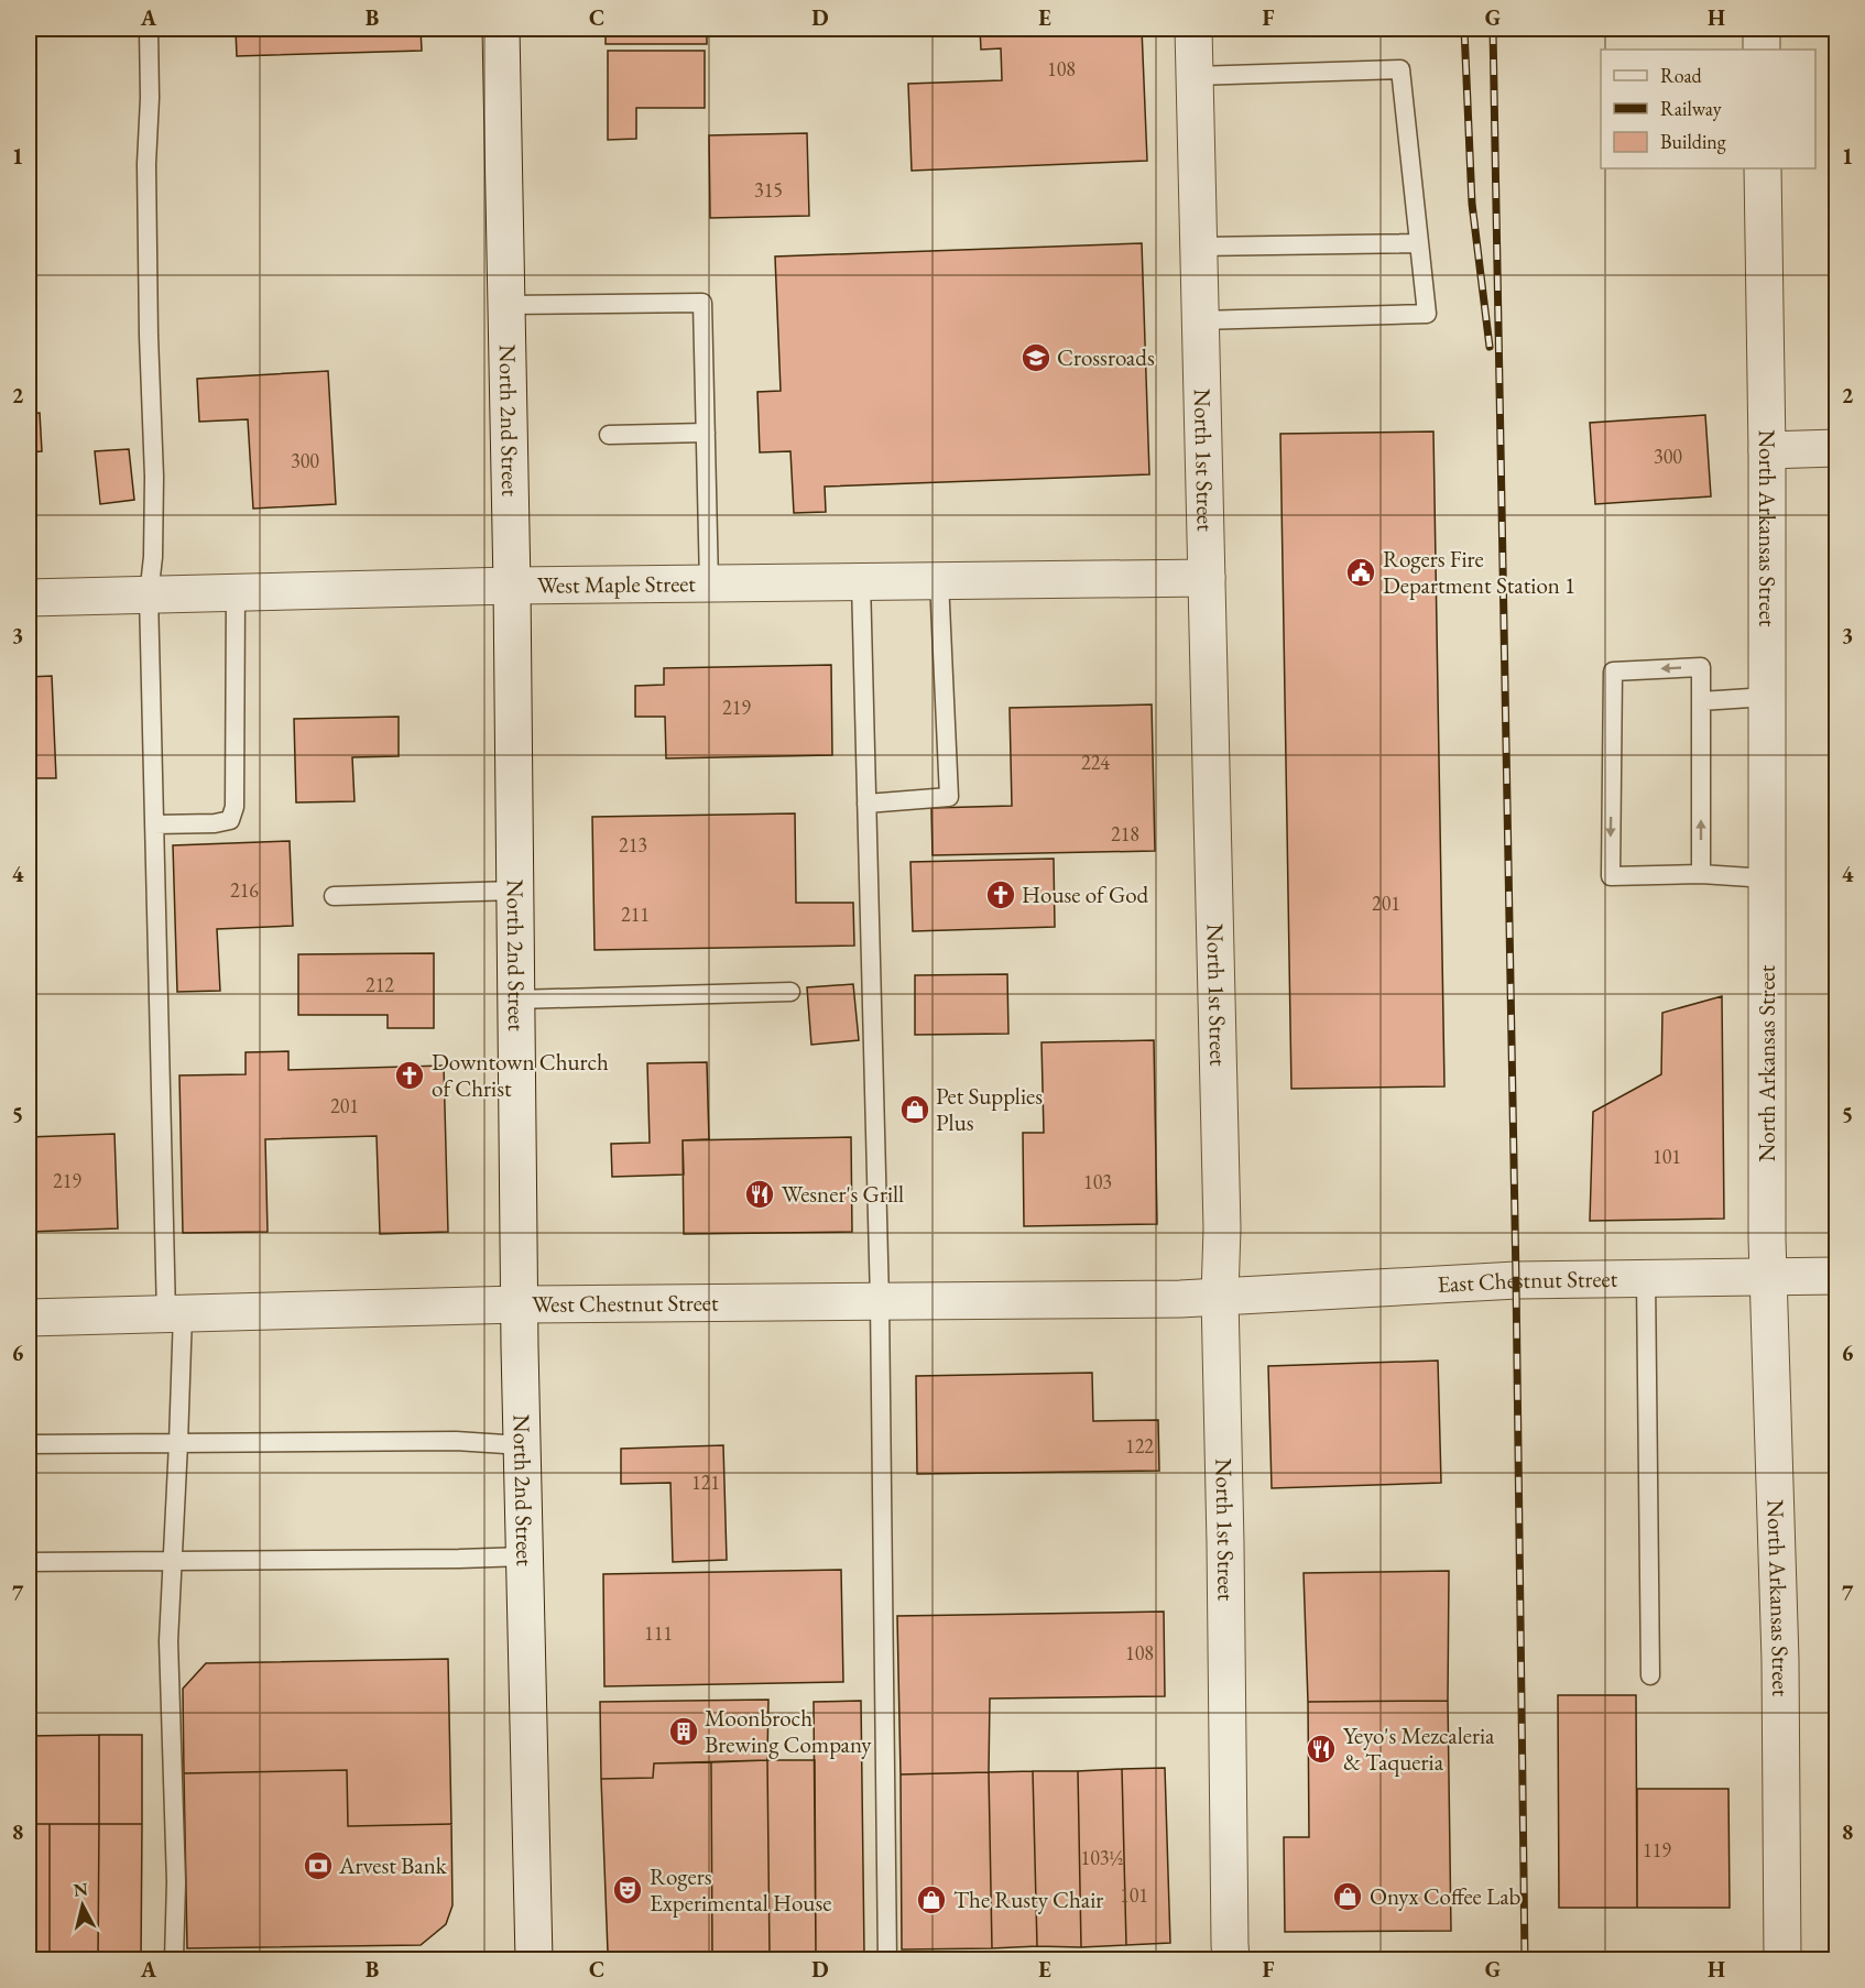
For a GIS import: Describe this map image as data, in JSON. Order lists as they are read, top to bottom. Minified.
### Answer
{"streets":{"street":["North 2nd Street","North 1st Street","North Arkansas Street","West Maple Street","East Chestnut Street","West Chestnut Street"]},"crossings":[["North 2nd Street","West Maple Street"],["North 2nd Street","West Chestnut Street"],["North 1st Street","West Maple Street"],["North 1st Street","East Chestnut Street"],["North 1st Street","West Chestnut Street"],["North Arkansas Street","East Chestnut Street"],["East Chestnut Street","West Chestnut Street"]],"places":{"school or university":["Crossroads"],"public building":["Rogers Fire Department Station 1"],"church":["House of God","Downtown Church of Christ"],"shop":["Pet Supplies Plus","Onyx Coffee Lab","The Rusty Chair"],"restaurant":["Wesner's Grill","Yeyo's Mezcaleria & Taqueria"],"building":["Moonbroch Brewing Company"],"bank":["Arvest Bank"],"theatre":["Rogers Experimental House"]},"house_numbers":["108","315","300","300","219","224","218","213","216","201","211","212","201","101","219","103","122","121","111","108","119","103½","101"],"legend":["Road","Railway","Building"],"north":"top","grid":{"columns":["A","B","C","D","E","F","G","H"],"rows":["1","2","3","4","5","6","7","8"]}}
